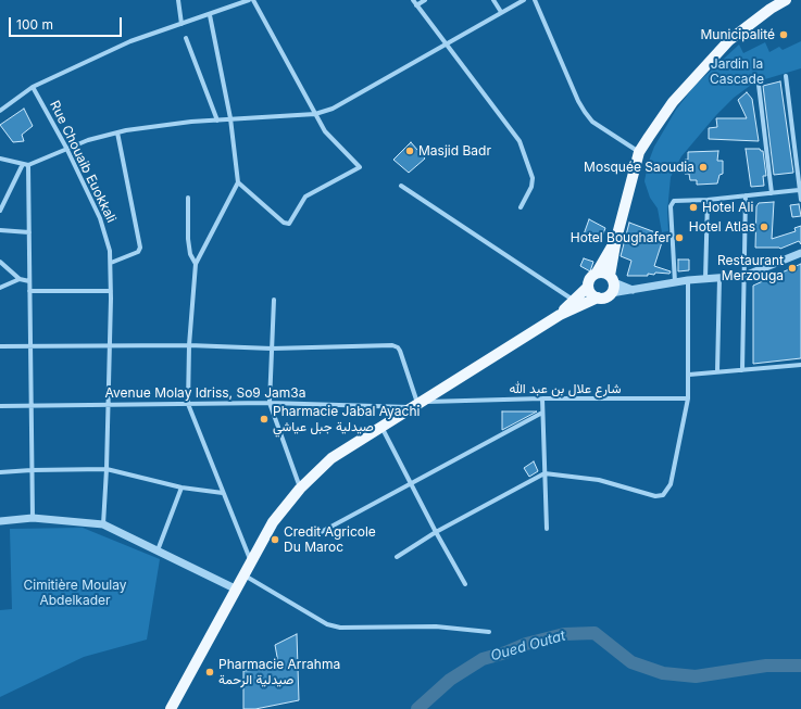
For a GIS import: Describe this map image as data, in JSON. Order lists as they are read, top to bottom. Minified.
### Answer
{"streets":{"street":["Rue Chouaib Euokkali","شارع علال بن عبد الله","Avenue Molay Idriss, So9 Jam3a"]},"crossings":[["Rue Chouaib Euokkali","Avenue Molay Idriss, So9 Jam3a"],["شارع علال بن عبد الله","Avenue Molay Idriss, So9 Jam3a"]],"water":["Oued Outat"],"parks":["Jardin la Cascade","Cimitière Moulay Abdelkader"],"places":["Municipalité","Masjid Badr","Mosquée Saoudia","Hotel Ali","Hotel Atlas","Hotel Boughafer","Restaurant Merzouga","Pharmacie Jabal Ayachi صيدلية جبل عياشي","Credit Agricole Du Maroc","Pharmacie Arrahma صيدلية الرحمة"],"scale_bar":"100 m"}
